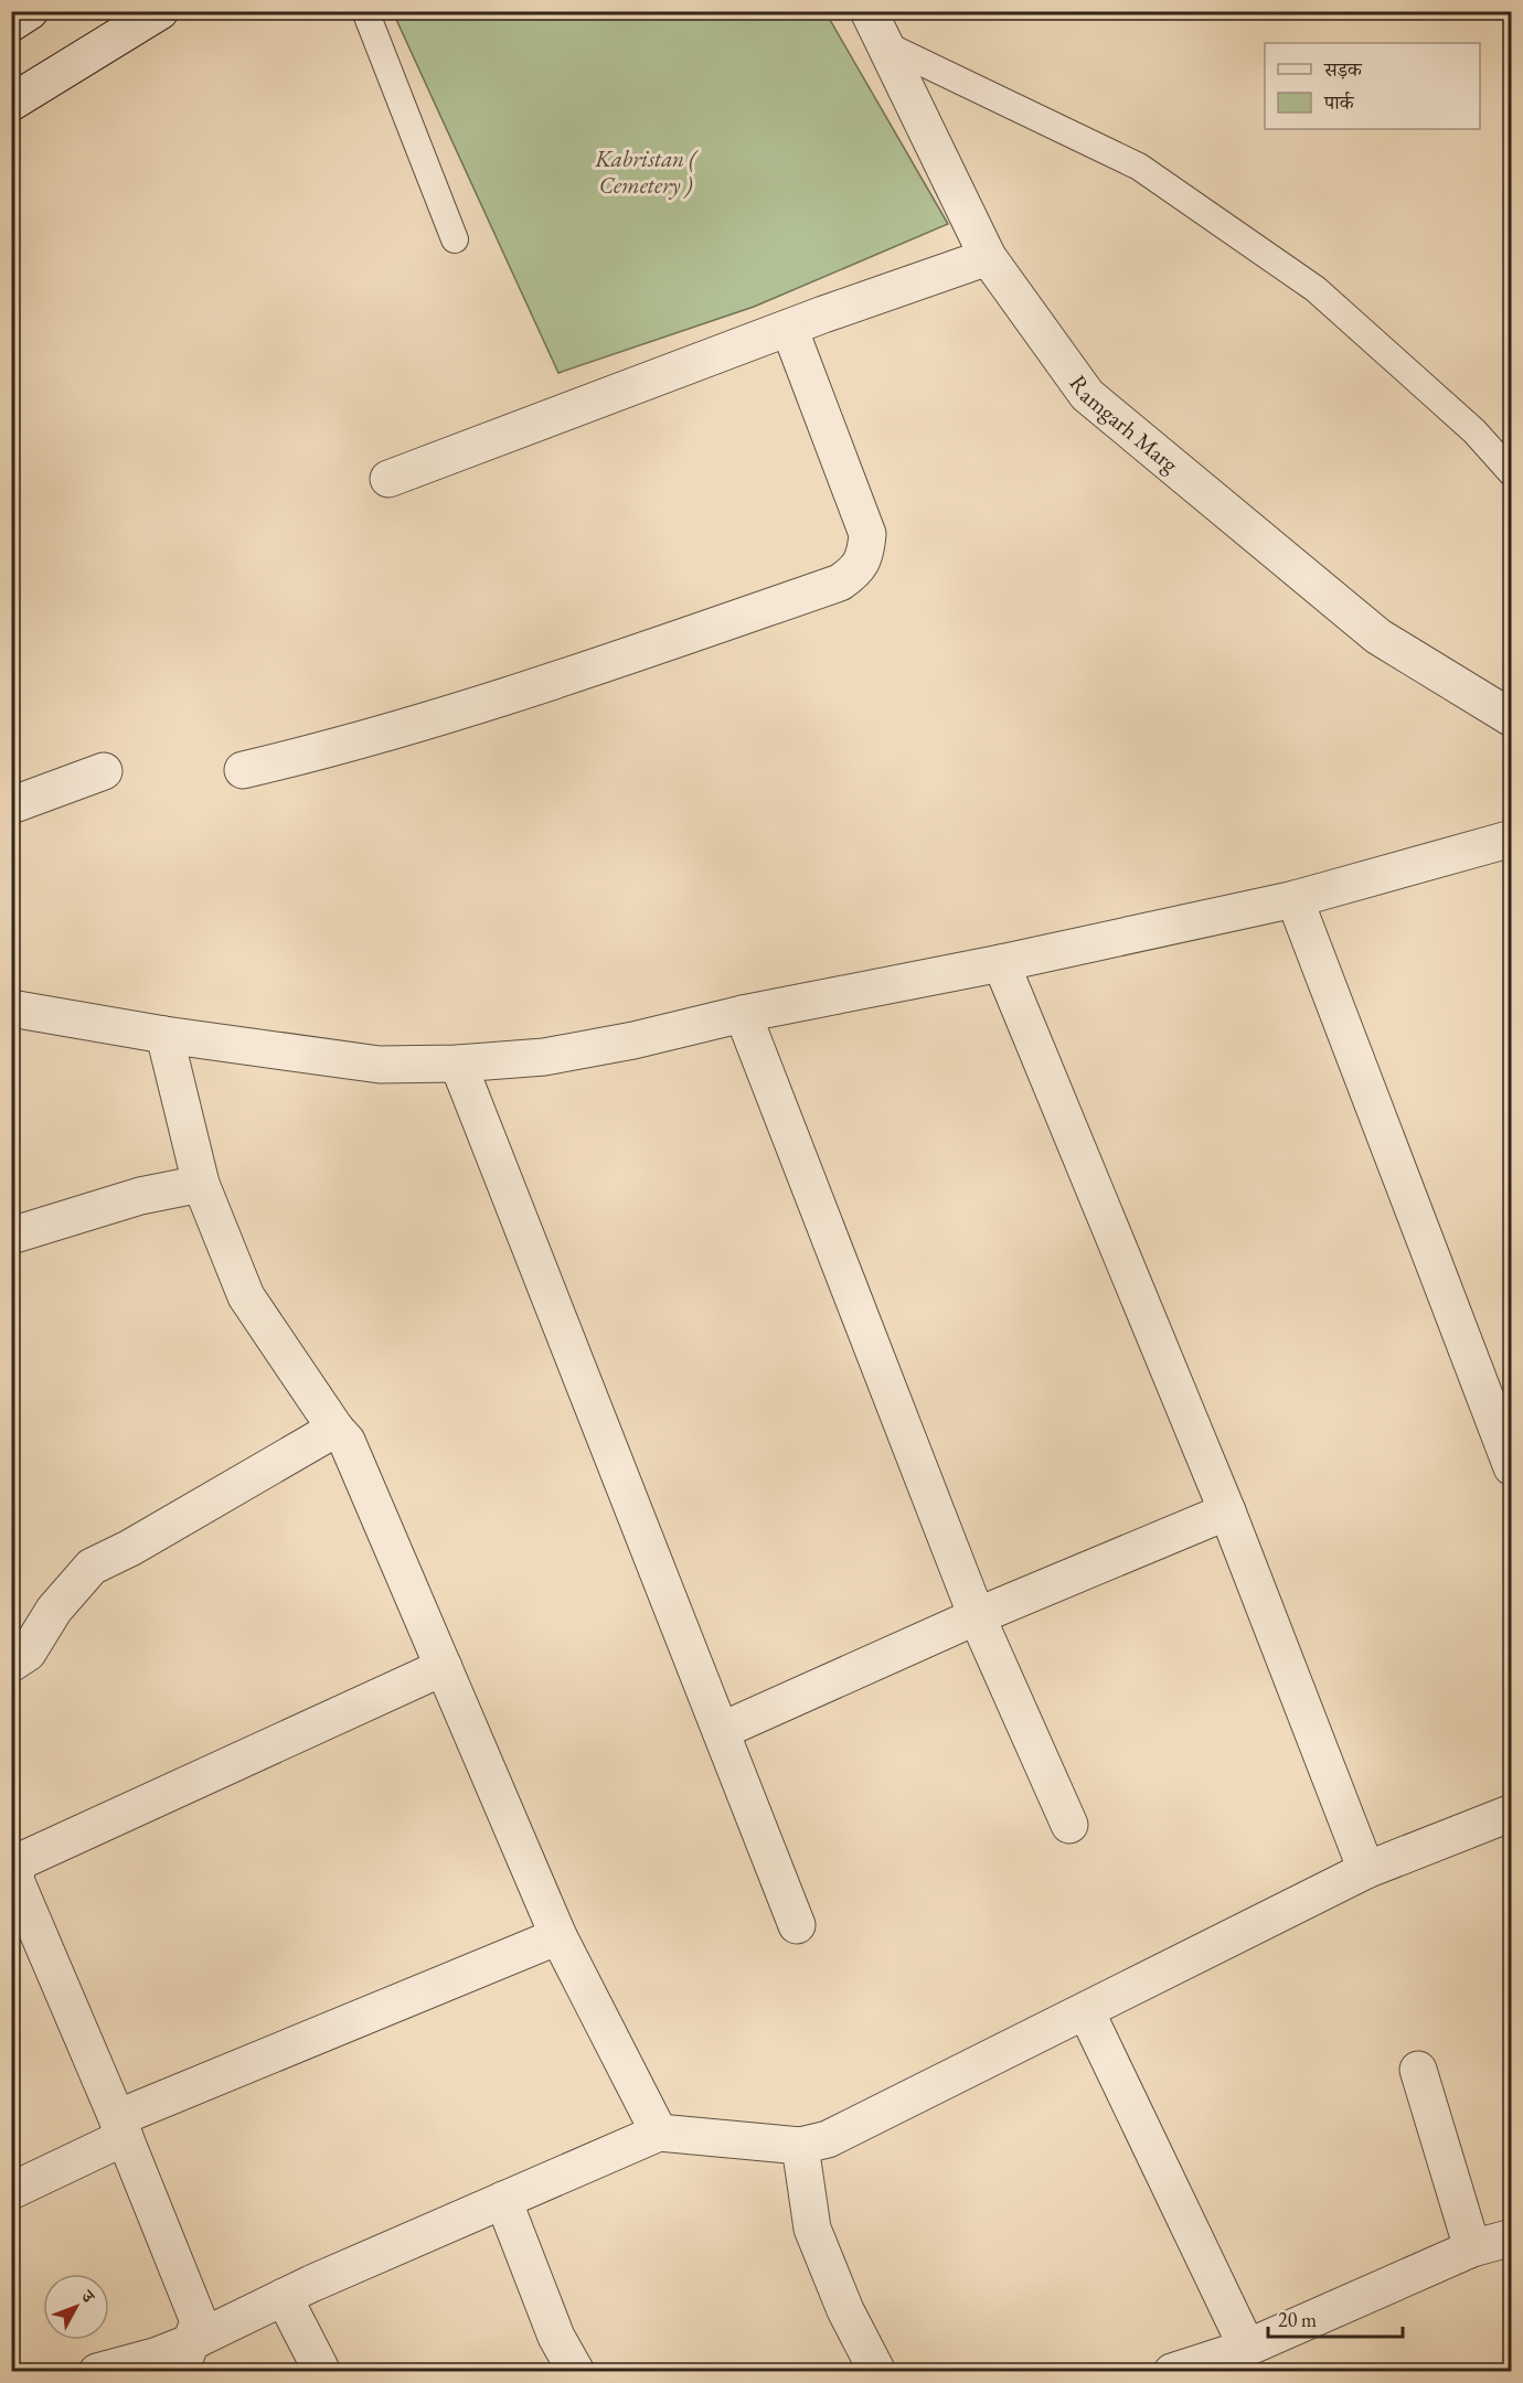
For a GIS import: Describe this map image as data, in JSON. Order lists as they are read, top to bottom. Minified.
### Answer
{"streets":{"street":["Ramgarh Marg"]},"parks":["Kabristan ( Cemetery )"],"legend":["सड़क","पार्क"],"scale_bar":"20 m","north":"top right"}
